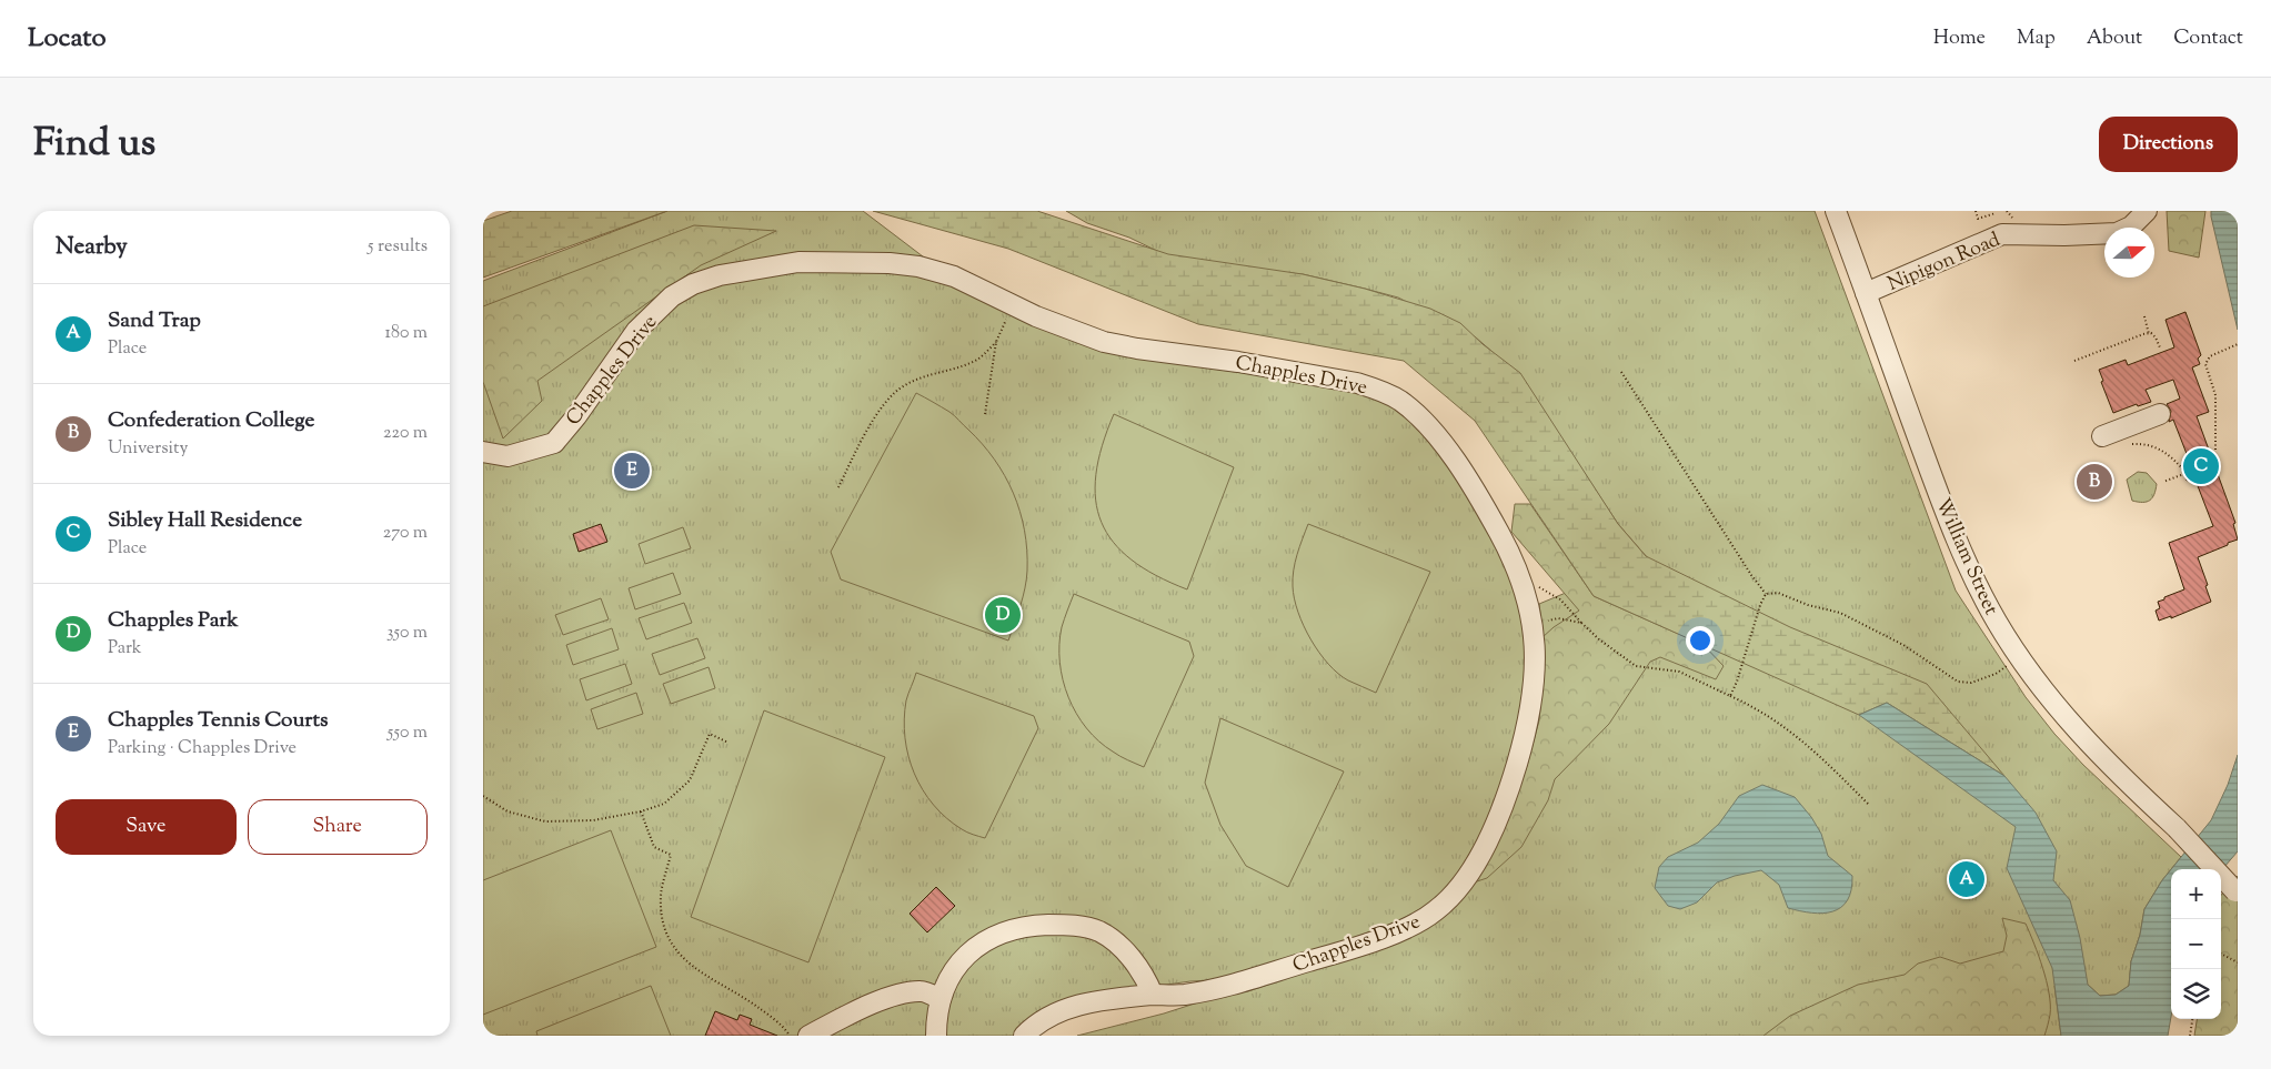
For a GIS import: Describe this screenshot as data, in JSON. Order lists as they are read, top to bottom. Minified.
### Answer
{"streets":{"street":["Nipigon Road","Chapples Drive","William Street"]},"crossings":[["Nipigon Road","William Street"]],"north":"right","page":{"header":"Locato","nav":["Home","Map","About","Contact"],"title":"Find us","buttons":["Directions",["Save","Share"]],"heading":["Nearby","5 results"],"list":[{"mark":"A","name":"Sand Trap","note":"Place","value":"180 m"},{"mark":"B","name":"Confederation College","note":"University","value":"220 m"},{"mark":"C","name":"Sibley Hall Residence","note":"Place","value":"270 m"},{"mark":"D","name":"Chapples Park","note":"Park","value":"350 m"},{"mark":"E","name":"Chapples Tennis Courts","note":"Parking · Chapples Drive","value":"550 m"}],"pins":["C","E","B","D","A"],"map_buttons":["+","−"]}}
